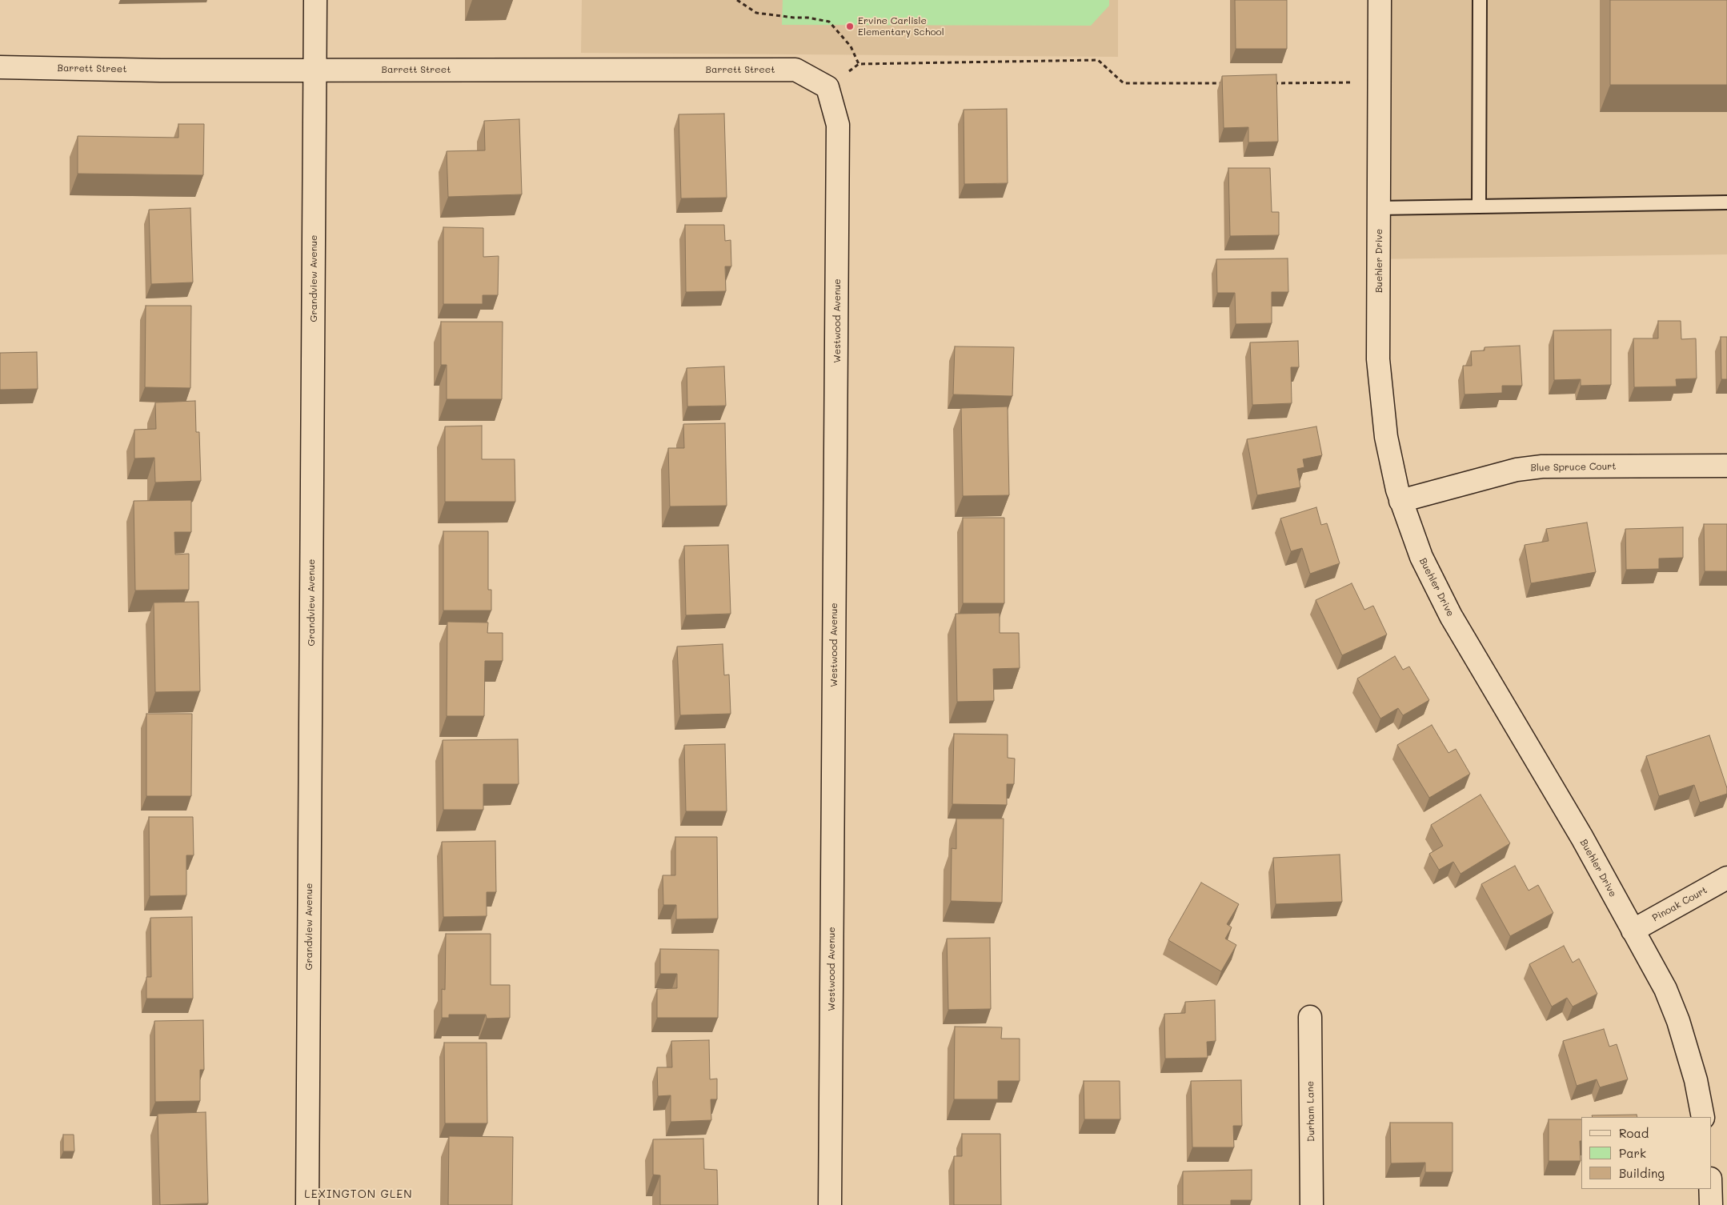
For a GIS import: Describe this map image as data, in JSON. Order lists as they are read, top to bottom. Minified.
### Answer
{"streets":{"street":["Barrett Street","Buehler Drive","Grandview Avenue","Westwood Avenue","Blue Spruce Court","Pinoak Court","Durham Lane"]},"crossings":[["Barrett Street","Grandview Avenue"],["Barrett Street","Westwood Avenue"],["Buehler Drive","Blue Spruce Court"],["Buehler Drive","Pinoak Court"]],"districts":["LEXINGTON GLEN"],"places":["Ervine Carlisle Elementary School"],"legend":["Road","Park","Building"]}
